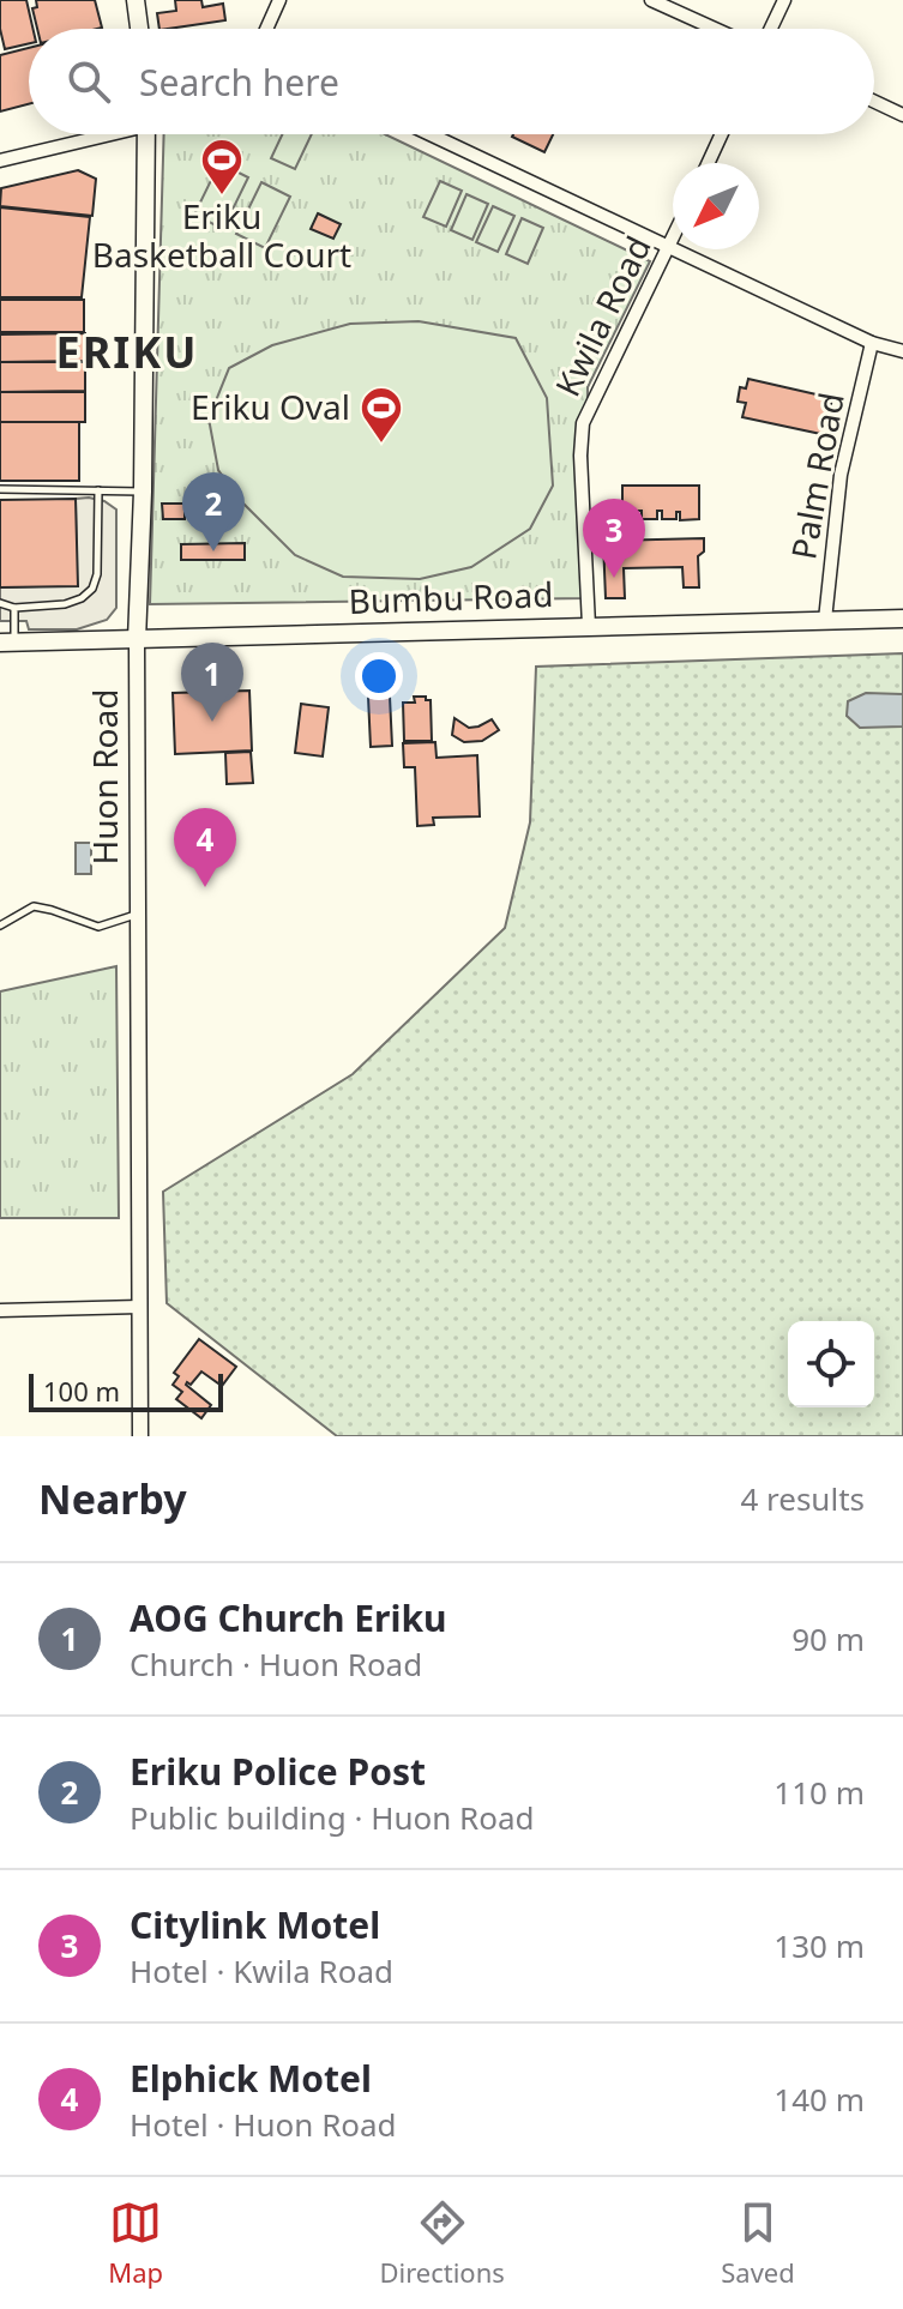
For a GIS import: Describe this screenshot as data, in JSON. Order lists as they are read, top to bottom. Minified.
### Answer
{"streets":{"main road":["Bumbu Road","Huon Road"],"street":["Kwila Road","Palm Road"]},"crossings":[["Kwila Road","Bumbu Road"],["Palm Road","Bumbu Road"],["Bumbu Road","Huon Road"]],"districts":["ERIKU"],"places":{"sports":["Eriku Basketball Court","Eriku Oval"]},"scale_bar":"100 m","north":"bottom left","page":{"search":"Search here","pins":["2","3","1","4"],"scale":"100 m","heading":["Nearby","4 results"],"list":[{"mark":"1","name":"AOG Church Eriku","note":"Church · Huon Road","value":"90 m"},{"mark":"2","name":"Eriku Police Post","note":"Public building · Huon Road","value":"110 m"},{"mark":"3","name":"Citylink Motel","note":"Hotel · Kwila Road","value":"130 m"},{"mark":"4","name":"Elphick Motel","note":"Hotel · Huon Road","value":"140 m"}],"nav":["Map","Directions","Saved"]}}
